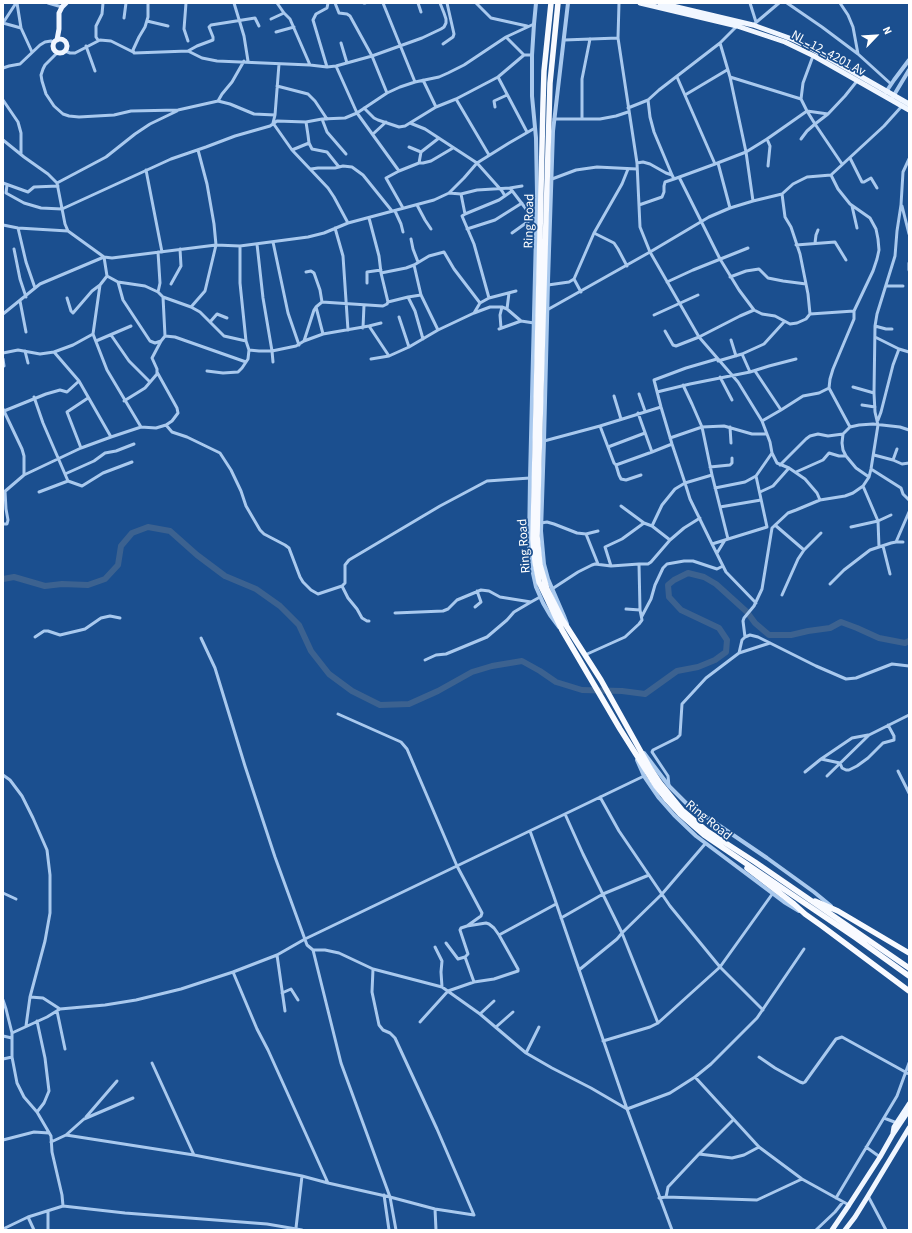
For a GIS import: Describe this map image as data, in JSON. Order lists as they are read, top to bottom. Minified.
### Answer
{"streets":{"highway":["Ring Road"],"main road":["NL_12_4201 Av"]},"north":"top right"}
